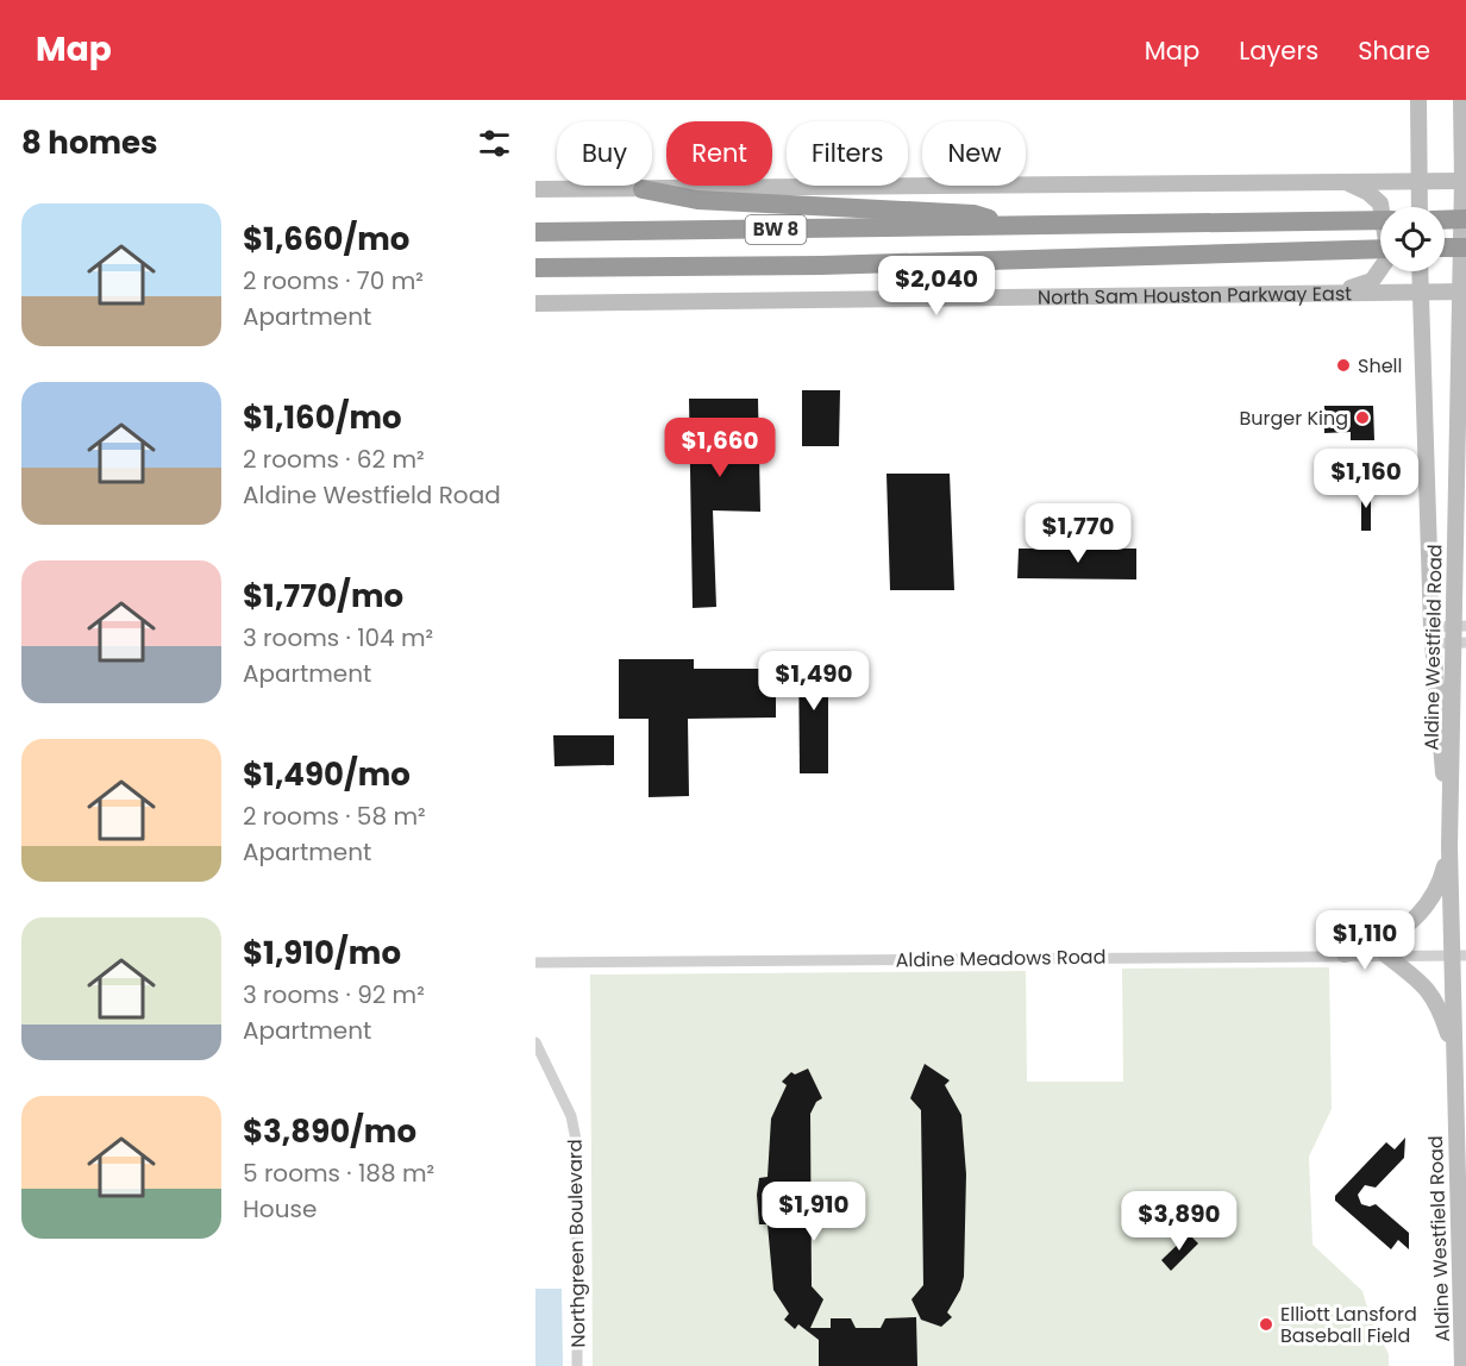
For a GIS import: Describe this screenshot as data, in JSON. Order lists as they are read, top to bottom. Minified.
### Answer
{"streets":{"highway":["BW 8","North Sam Houston Parkway East"],"main road":["Aldine Westfield Road"],"street":["Aldine Meadows Road","Northgreen Boulevard"]},"crossings":[["North Sam Houston Parkway East","Aldine Westfield Road"],["Aldine Westfield Road","Aldine Meadows Road"]],"places":["Shell","Burger King","Elliott Lansford Baseball Field"],"page":{"header":"Map","nav":["Map","Layers","Share"],"heading":"8 homes","chip":["Buy","Rent","Filters","New"],"list":[{"name":"$1,660/mo","note":"2 rooms · 70 m² · Apartment"},{"name":"$1,160/mo","note":"2 rooms · 62 m² · Aldine Westfield Road"},{"name":"$1,770/mo","note":"3 rooms · 104 m² · Apartment"},{"name":"$1,490/mo","note":"2 rooms · 58 m² · Apartment"},{"name":"$1,910/mo","note":"3 rooms · 92 m² · Apartment"},{"name":"$3,890/mo","note":"5 rooms · 188 m² · House"}],"price":["$2,040","$1,660","$1,160","$1,770","$1,490","$1,110","$1,910","$3,890"]}}
